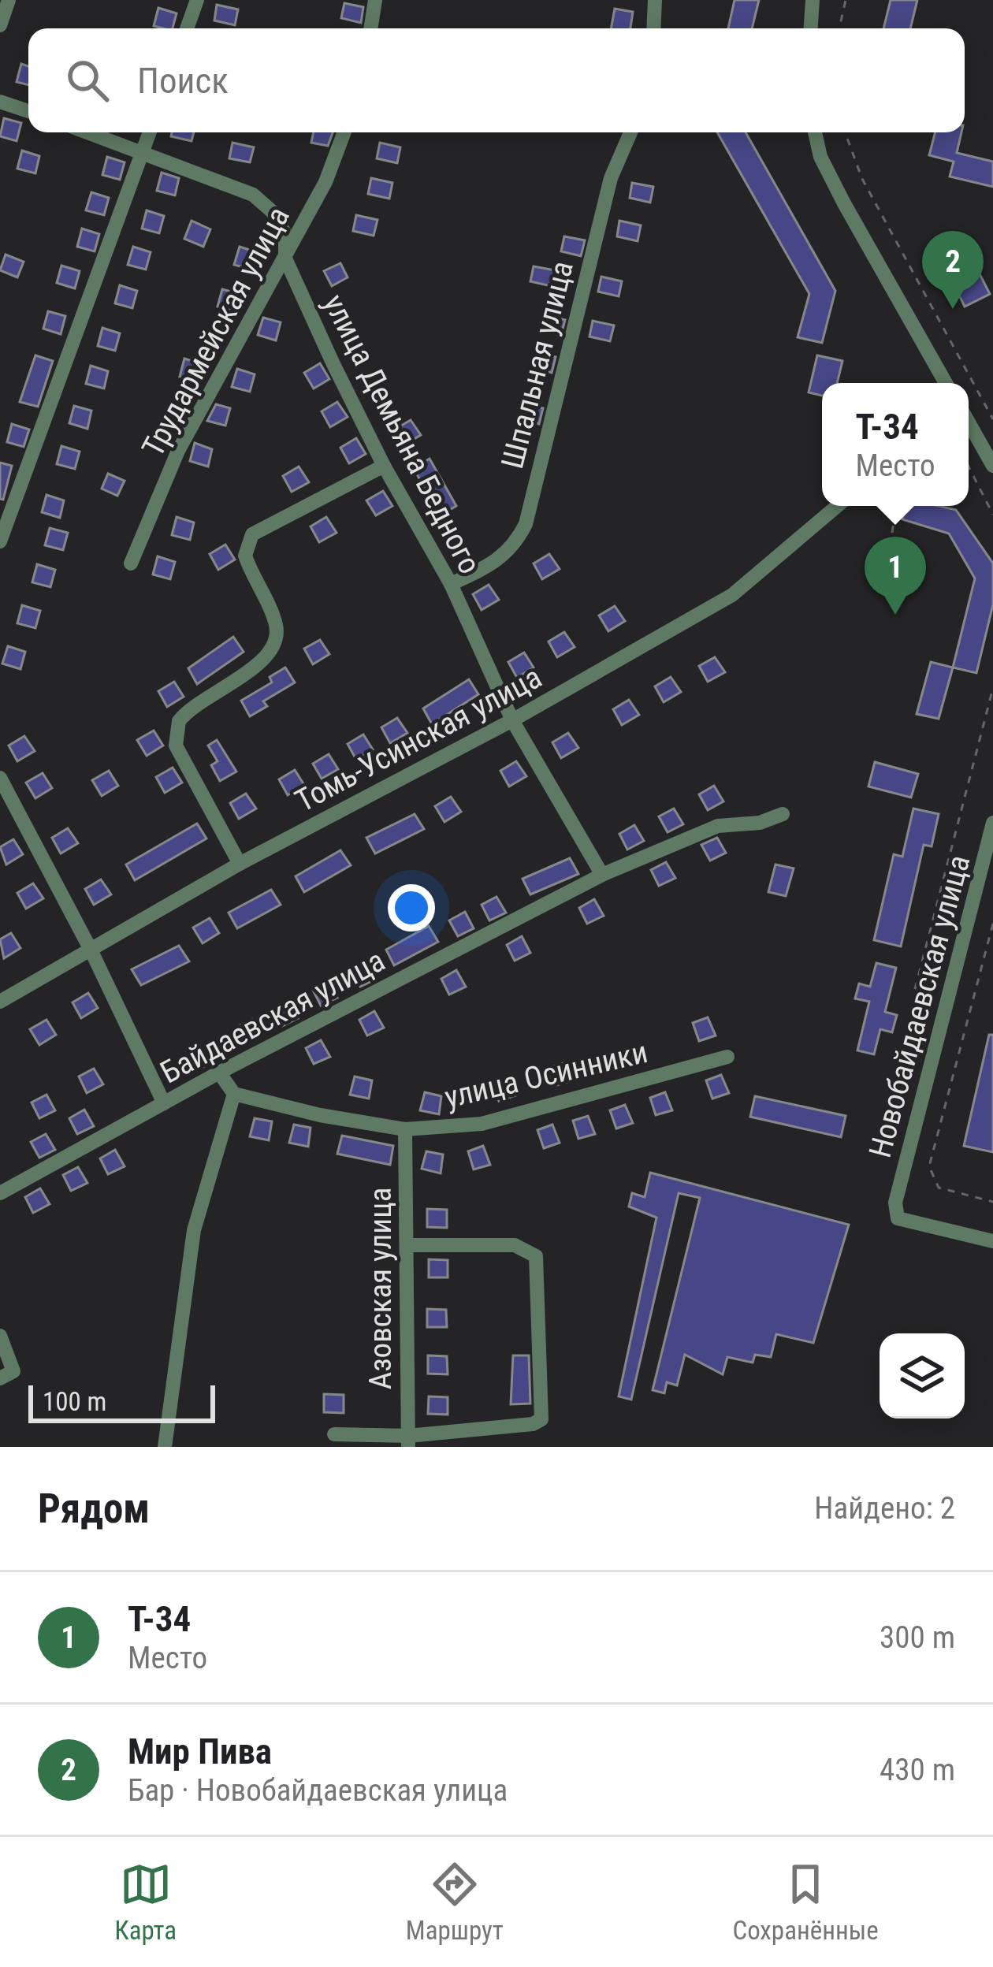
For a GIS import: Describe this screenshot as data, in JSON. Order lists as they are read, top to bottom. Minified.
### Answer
{"streets":{"street":["Трудармейская улица","Шпальная улица","улица Демьяна Бедного","Томь-Усинская улица","Новобайдаевская улица","Байдаевская улица","улица Осинники","Азовская улица"]},"crossings":[["Трудармейская улица","улица Демьяна Бедного"],["Шпальная улица","улица Демьяна Бедного"],["улица Демьяна Бедного","Томь-Усинская улица"],["улица Демьяна Бедного","Байдаевская улица"],["улица Осинники","Азовская улица"]],"scale_bar":"100 m","page":{"search":"Поиск","pins":["2","1"],"popup":["T-34","Место"],"scale":"100 m","heading":["Рядом","Найдено: 2"],"list":[{"mark":"1","name":"T-34","note":"Место","value":"300 m"},{"mark":"2","name":"Мир Пива","note":"Бар · Новобайдаевская улица","value":"430 m"}],"nav":["Карта","Маршрут","Сохранённые"]}}
